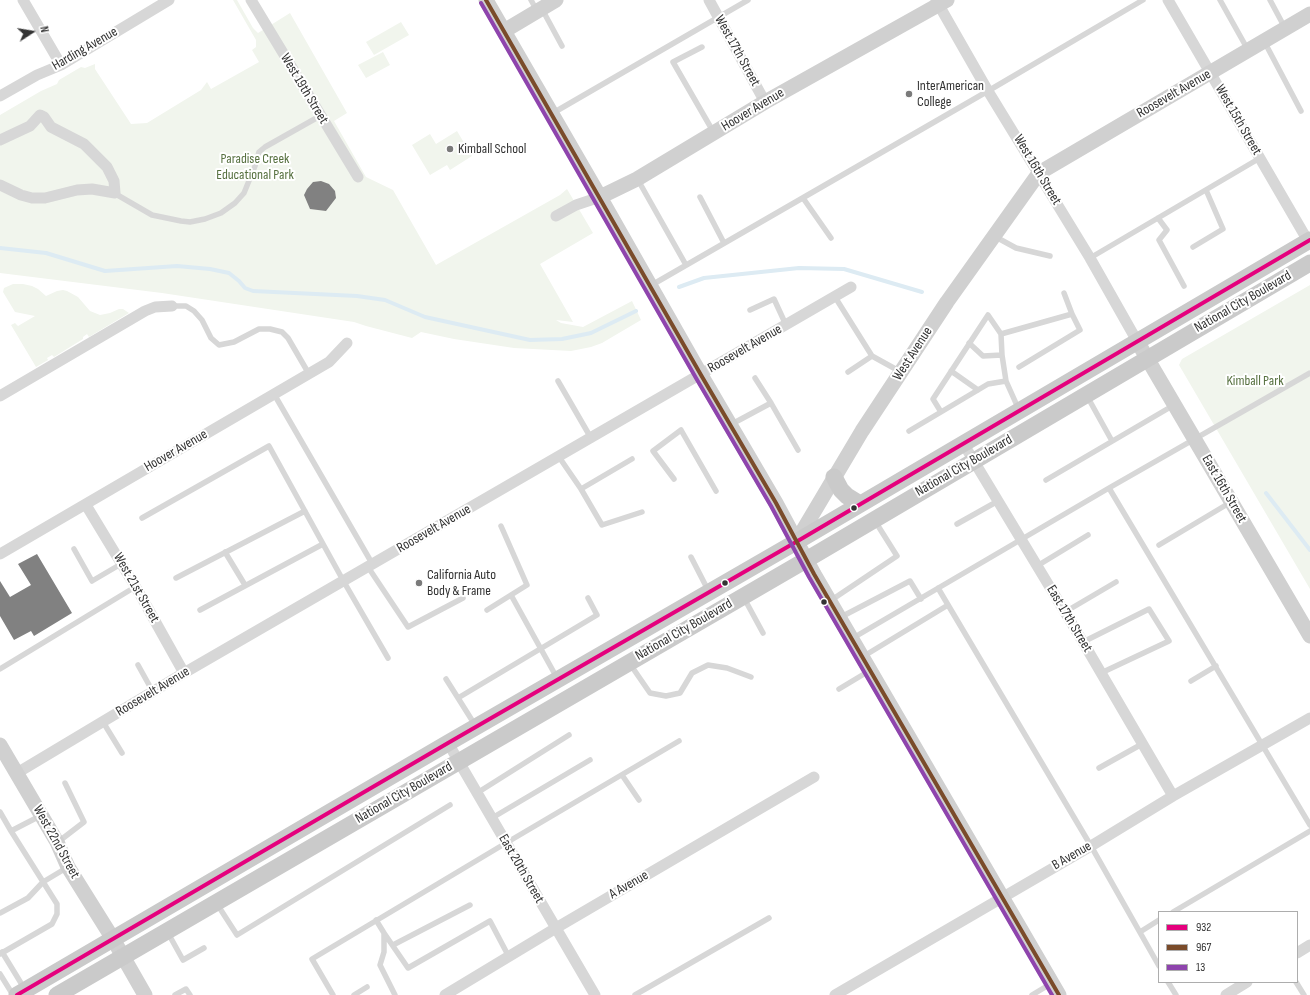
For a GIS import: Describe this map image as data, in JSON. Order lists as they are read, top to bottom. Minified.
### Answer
{"streets":{"main road":["National City Boulevard"],"street":["Harding Avenue","West 17th Street","West 19th Street","Roosevelt Avenue","Hoover Avenue","West 15th Street","West 16th Street","West Avenue","East 16th Street","West 21st Street","East 17th Street","West 22nd Street","B Avenue","East 20th Street","A Avenue"]},"crossings":[["West 17th Street","Hoover Avenue"],["Roosevelt Avenue","West 15th Street"],["Roosevelt Avenue","West 16th Street"],["Roosevelt Avenue","West Avenue"],["Roosevelt Avenue","West 21st Street"],["Roosevelt Avenue","West 22nd Street"],["Hoover Avenue","West 16th Street"],["Hoover Avenue","West 21st Street"],["West 15th Street","National City Boulevard"],["West 16th Street","National City Boulevard"],["West 16th Street","West Avenue"],["West 16th Street","East 16th Street"],["National City Boulevard","West Avenue"],["National City Boulevard","East 16th Street"],["National City Boulevard","East 17th Street"],["National City Boulevard","West 22nd Street"],["National City Boulevard","East 20th Street"],["East 17th Street","B Avenue"],["East 20th Street","A Avenue"]],"parks":["Paradise Creek Educational Park","Kimball Park"],"places":["InterAmerican College","Kimball School","California Auto Body & Frame"],"lines":["transit line 967","transit line 13","transit line 932"],"legend":["932","967","13"],"north":"right"}
